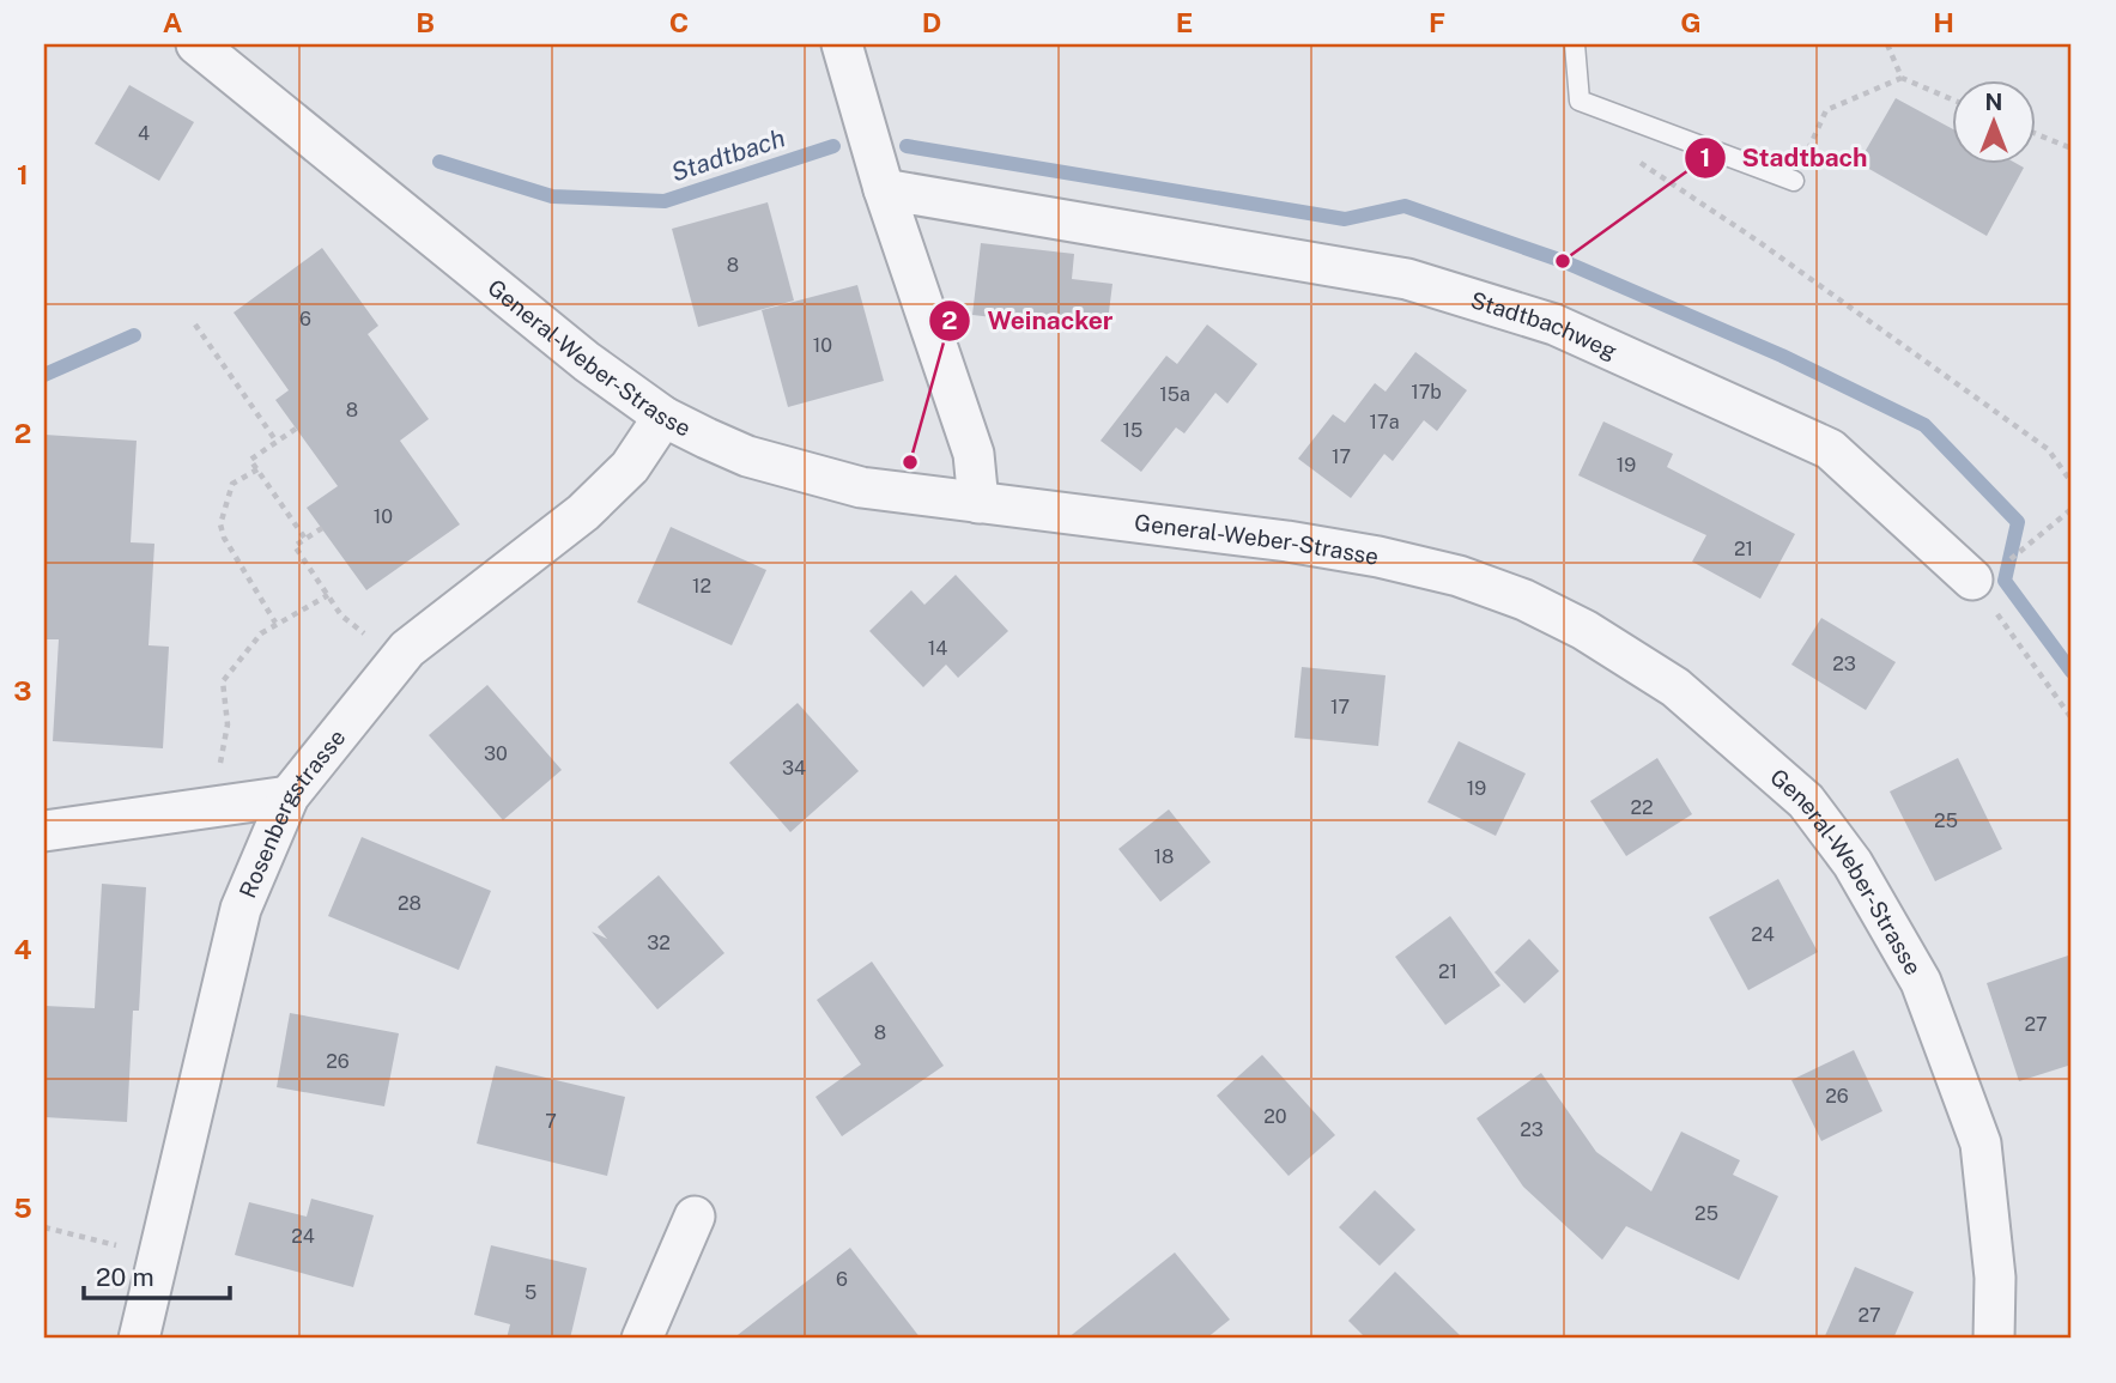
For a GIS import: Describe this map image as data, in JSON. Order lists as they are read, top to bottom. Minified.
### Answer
{"streets":{"street":["Stadtbachweg","General-Weber-Strasse","Rosenbergstrasse"]},"crossings":[["General-Weber-Strasse","Rosenbergstrasse"]],"water":["Stadtbach"],"places":["Stadtbach","Weinacker"],"house_numbers":["4","8","6","10","17b","15a","8","17a","15","17","19","10","21","12","14","23","17","30","34","19","22","25","18","28","24","32","21","27","8","26","26","20","7","23","25","24","6","5","27"],"scale_bar":"20 m","north":"top","grid":{"columns":["A","B","C","D","E","F","G","H"],"rows":["1","2","3","4","5"]}}
